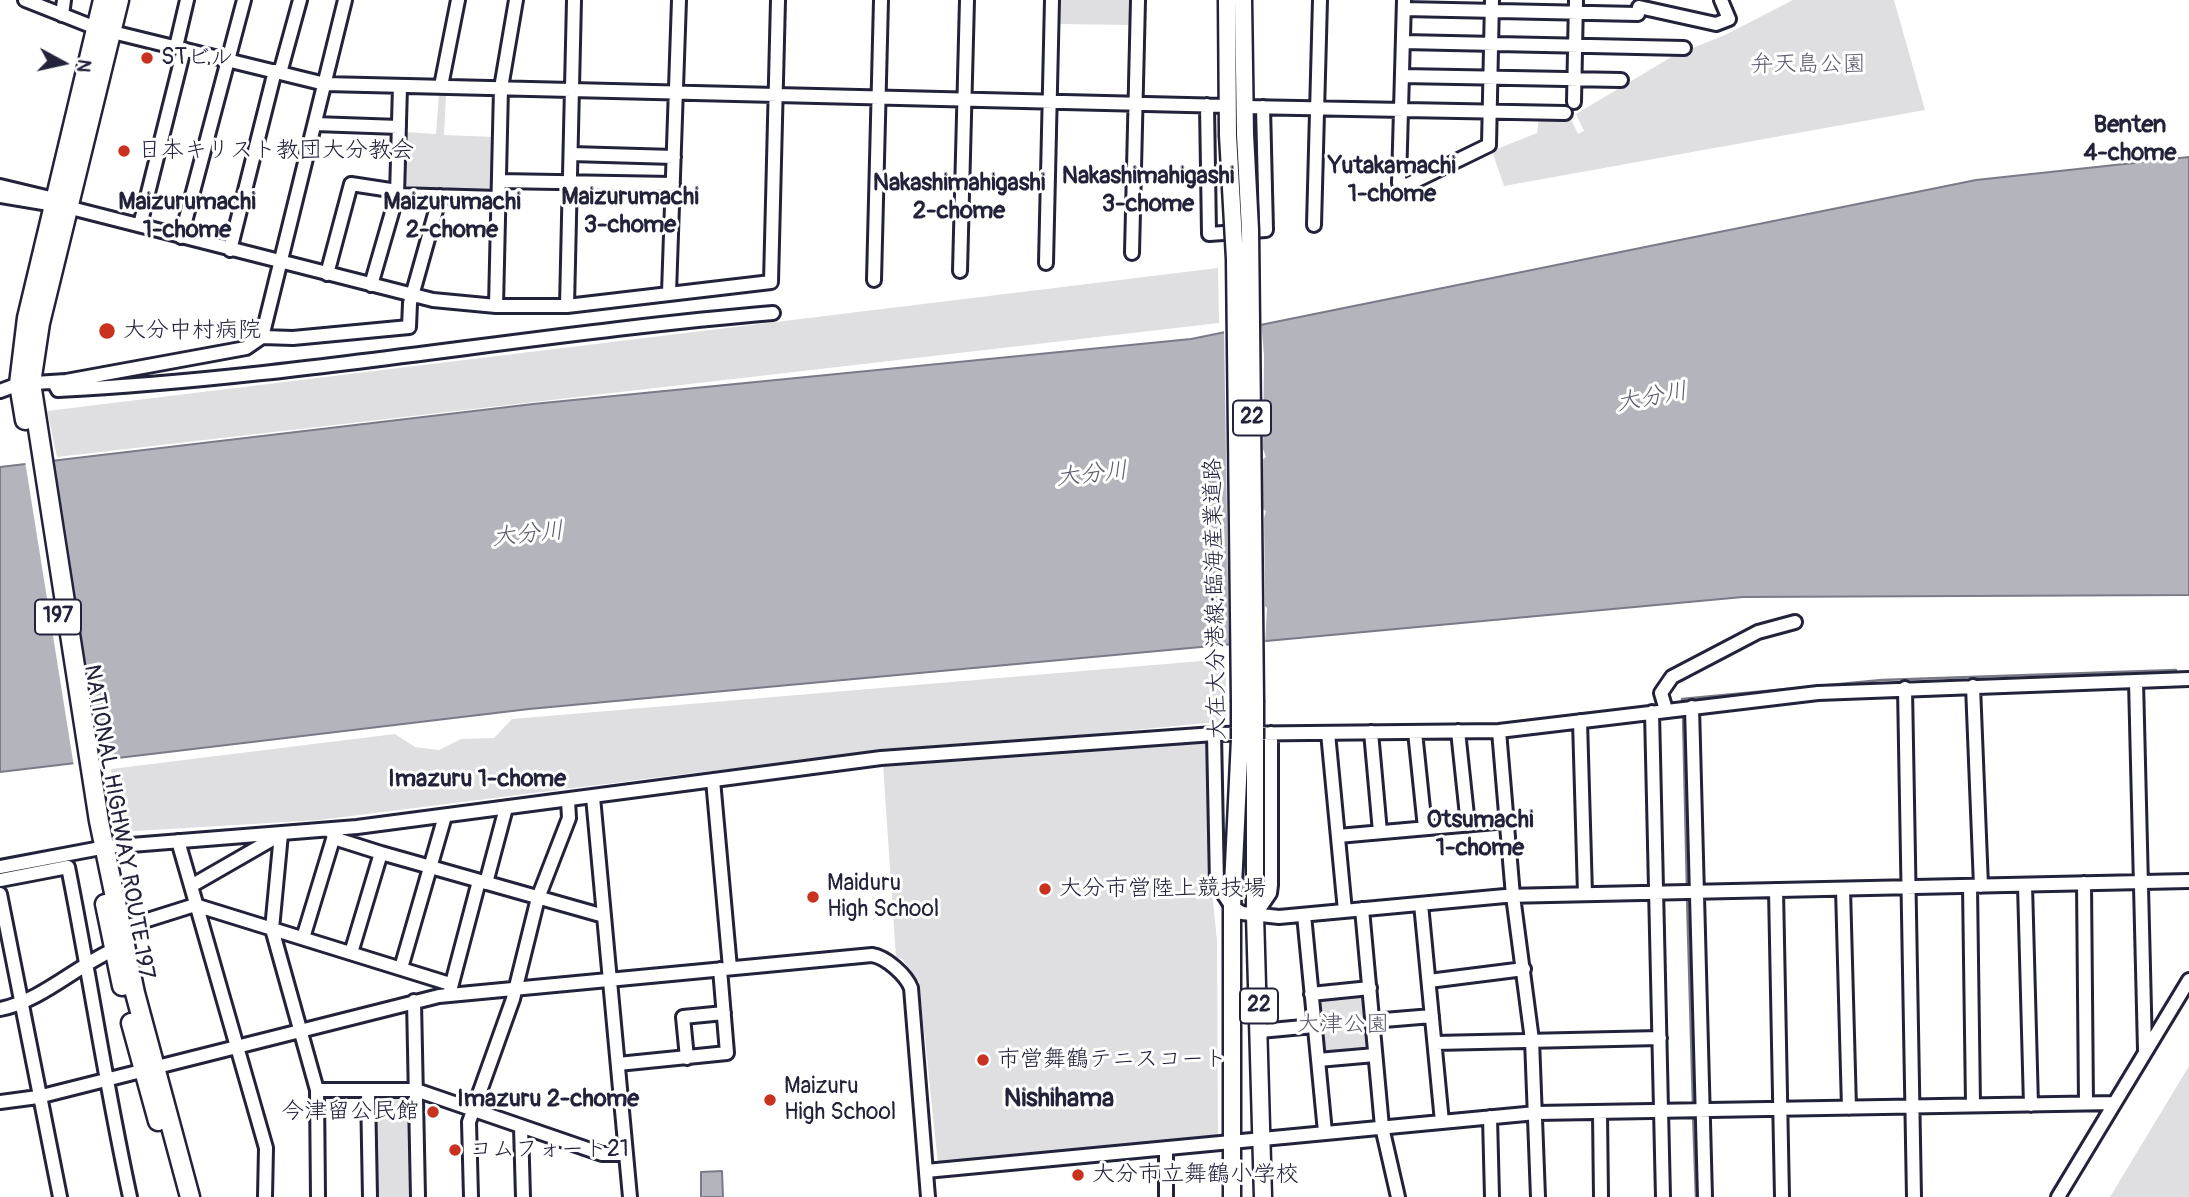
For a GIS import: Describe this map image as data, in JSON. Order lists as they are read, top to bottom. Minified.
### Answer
{"streets":{"highway":["197","NATIONAL HIGHWAY ROUTE 197"],"main road":["22","大在大分港線;臨海産業道路"]},"crossings":[["197","NATIONAL HIGHWAY ROUTE 197"]],"districts":["Benten 4-chome","Yutakamachi 1-chome","Nakashimahigashi 3-chome","Nakashimahigashi 2-chome","Maizurumachi 3-chome","Maizurumachi 1-chome","Maizurumachi 2-chome","Imazuru 1-chome","Otsumachi 1-chome","Nishihama","Imazuru 2-chome"],"water":["大分川"],"parks":["弁天島公園","大津公園"],"places":["STビル","日本キリスト教団大分教会","大分中村病院","大分市営陸上競技場","Maiduru High School","市営舞鶴テニスコート","Maizuru High School","今津留公民館","コムフォート21","大分市立舞鶴小学校"],"north":"right"}
